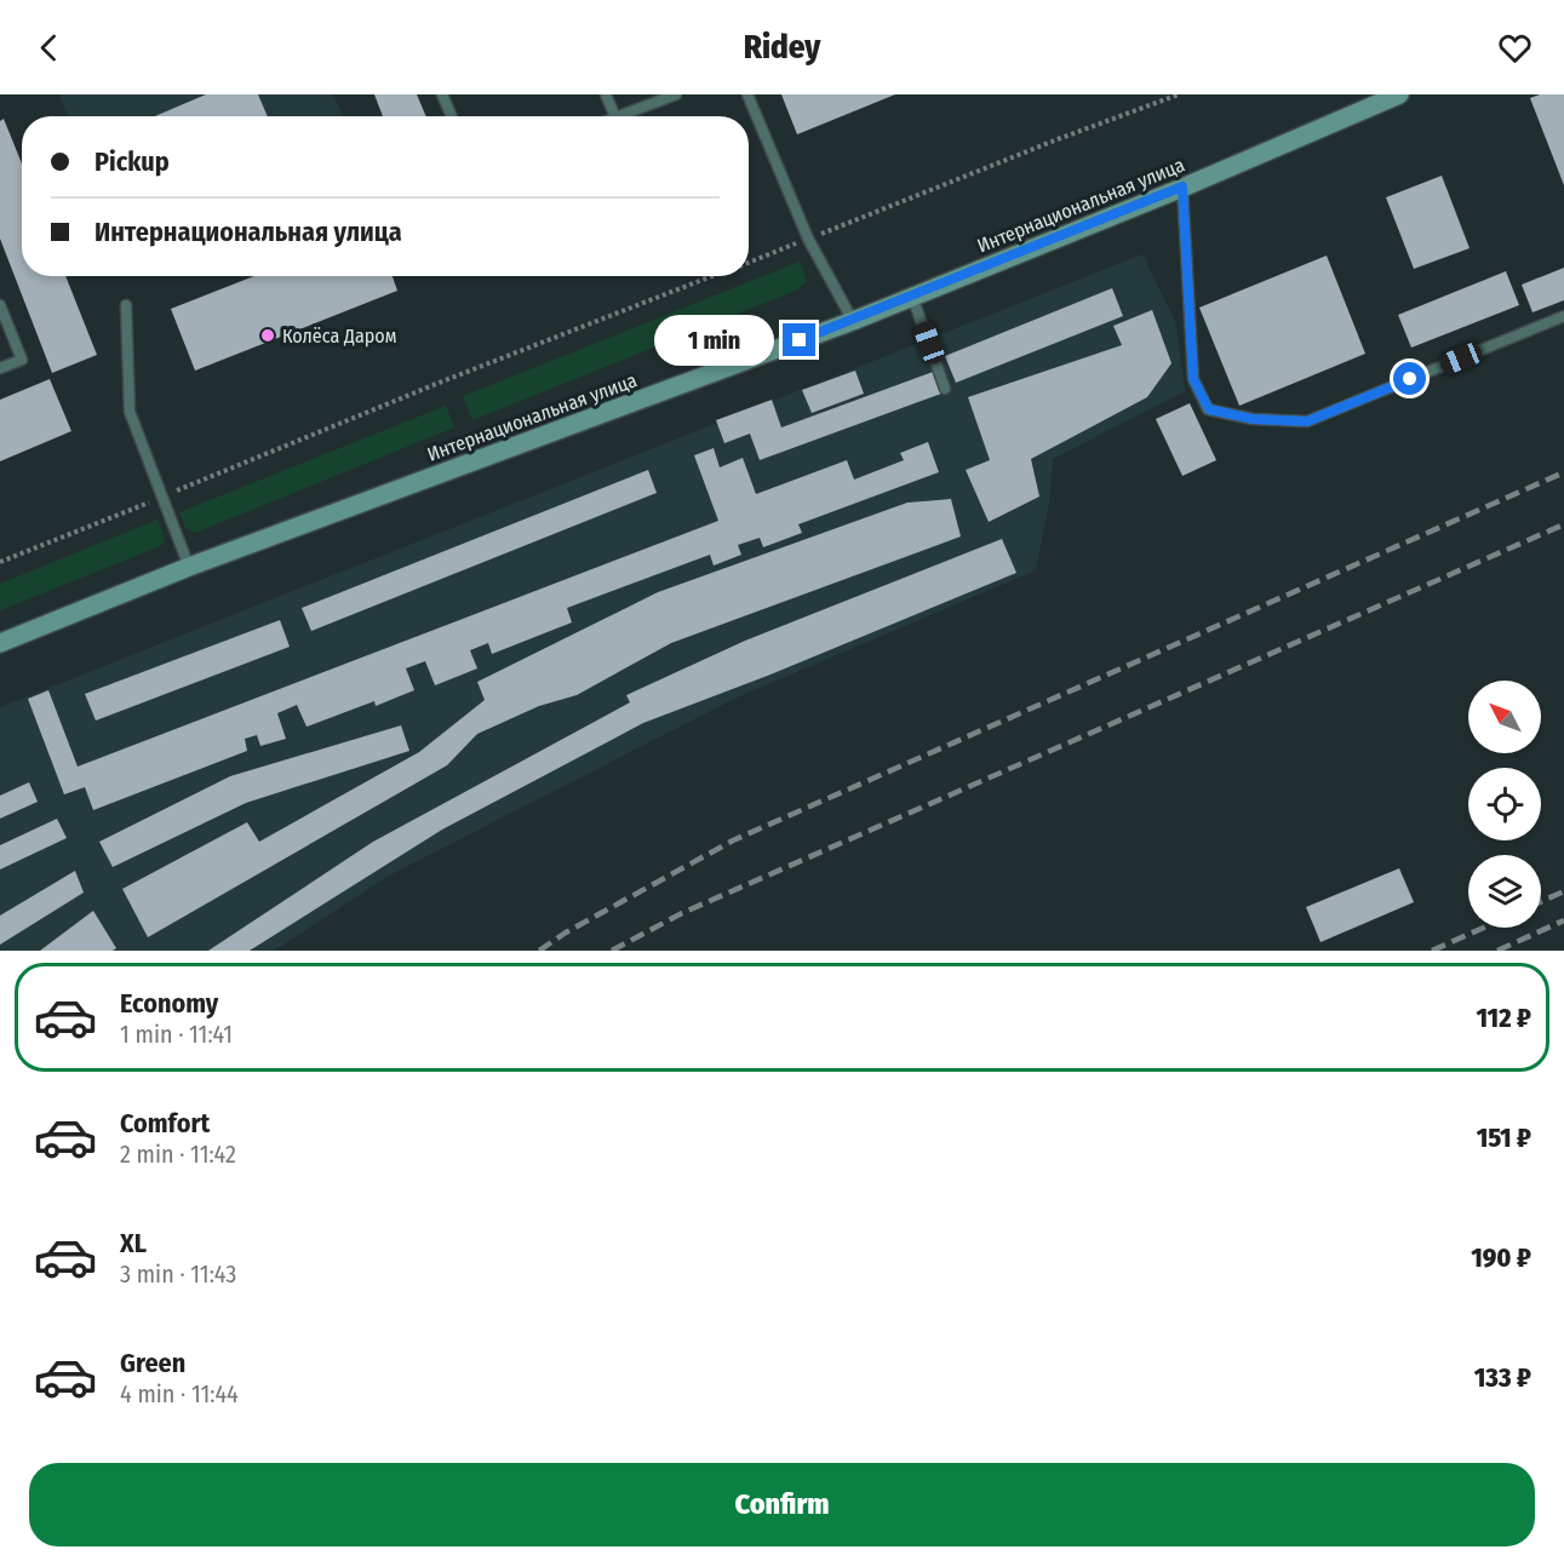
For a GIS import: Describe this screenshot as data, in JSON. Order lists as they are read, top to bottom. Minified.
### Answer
{"streets":{"main road":["Интернациональная улица"]},"places":["Колёса Даром"],"north":"top left","page":{"header":"Ridey","banner":["Pickup","Интернациональная улица"],"bubble":"1 min","list":[{"name":"Economy","note":"1 min · 11:41","value":"112 ₽"},{"name":"Comfort","note":"2 min · 11:42","value":"151 ₽"},{"name":"XL","note":"3 min · 11:43","value":"190 ₽"},{"name":"Green","note":"4 min · 11:44","value":"133 ₽"}],"buttons":"Confirm"}}
